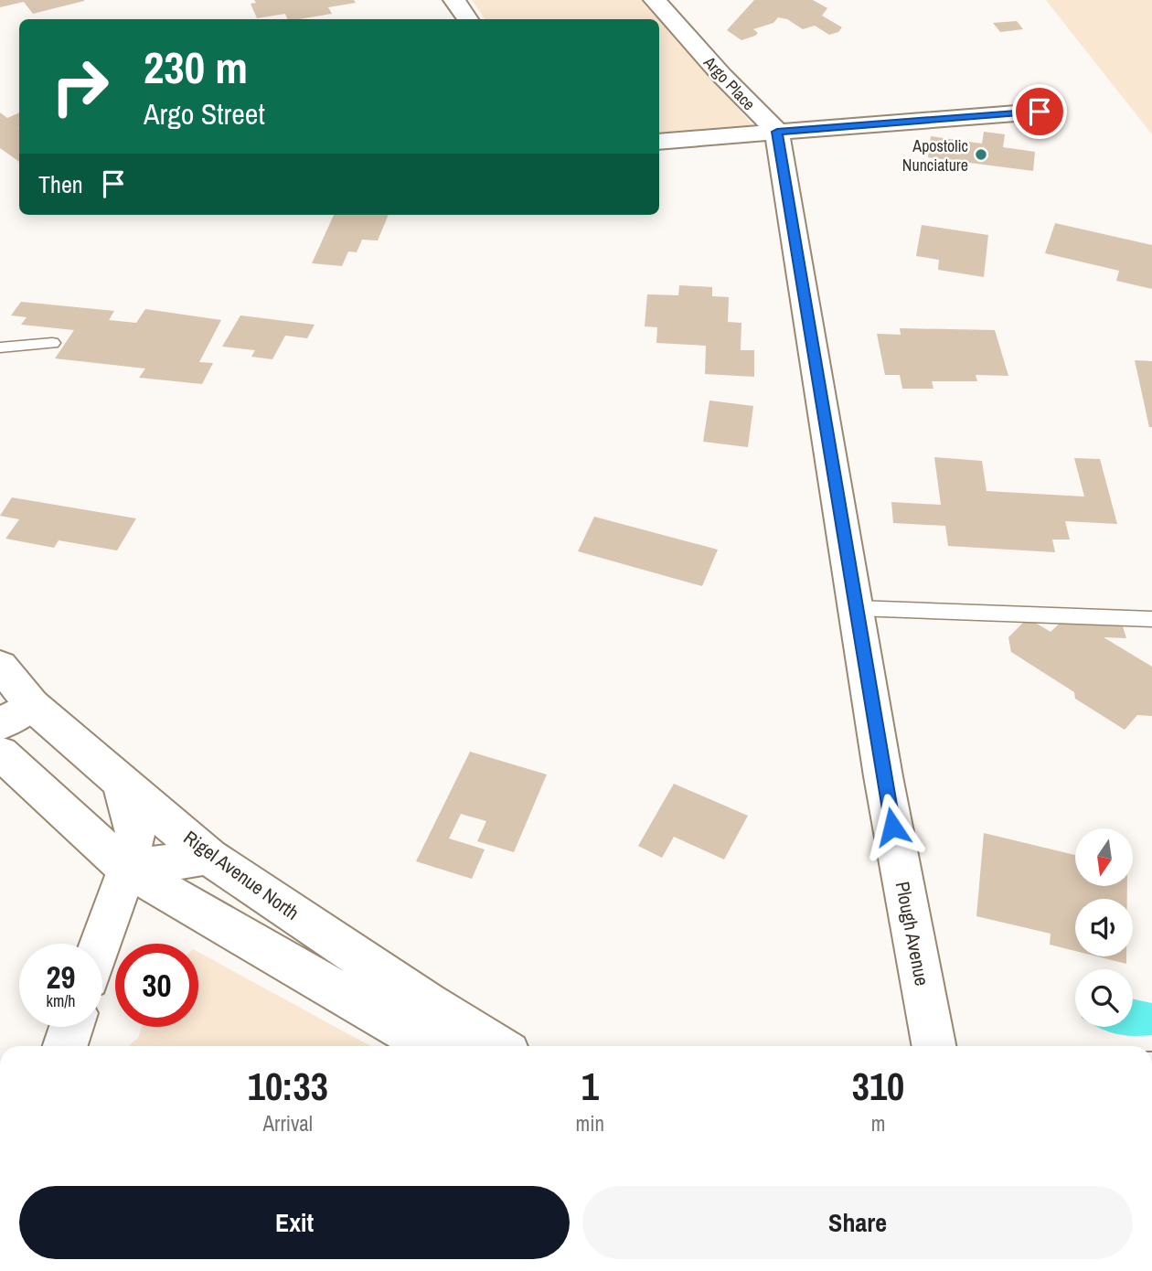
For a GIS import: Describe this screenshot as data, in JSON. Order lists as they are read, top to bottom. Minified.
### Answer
{"streets":{"street":["Argo Place","Rigel Avenue North","Plough Avenue"]},"crossings":[["Argo Place","Plough Avenue"]],"places":["Apostolic Nunciature"],"north":"bottom","page":{"turn":["230 m","Argo Street"],"then":"Then","speed":"29 km/h","limit":"30","eta":["10:33","Arrival","1","min","310","m"],"buttons":["Exit","Share"]}}
